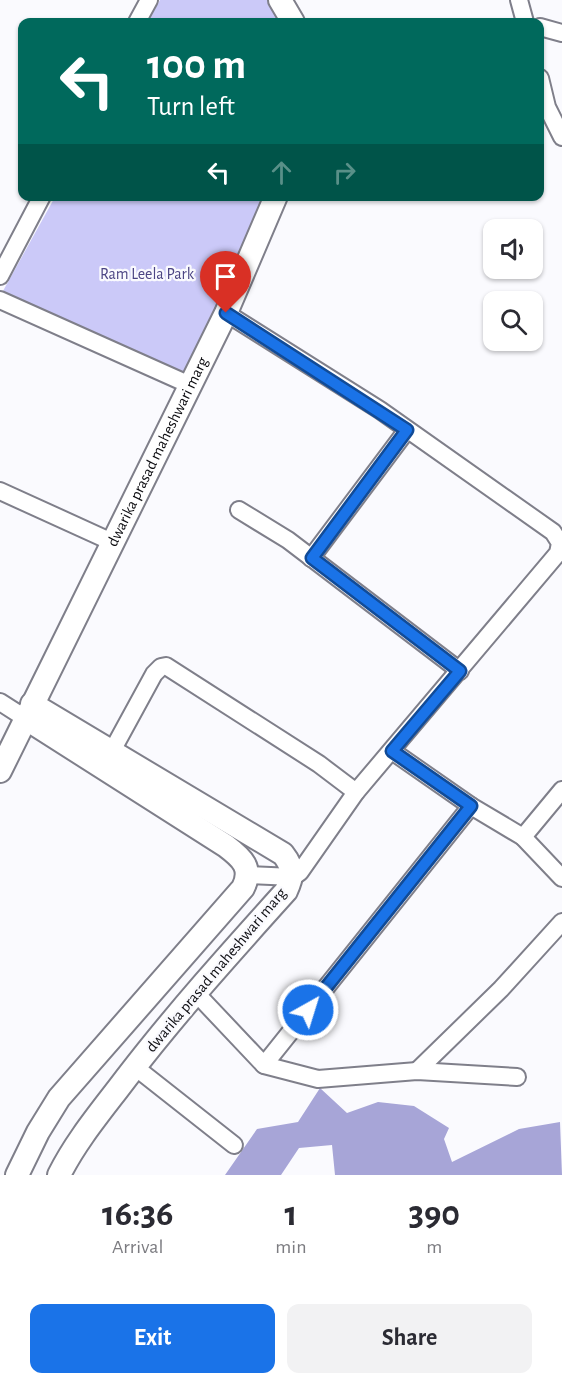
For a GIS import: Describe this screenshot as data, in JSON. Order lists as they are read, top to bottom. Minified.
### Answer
{"streets":{"street":["dwarika prasad maheshwari marg"]},"parks":["Ram Leela Park"],"page":{"turn":["100 m","Turn left"],"eta":["16:36","Arrival","1","min","390","m"],"buttons":["Exit","Share"]}}
